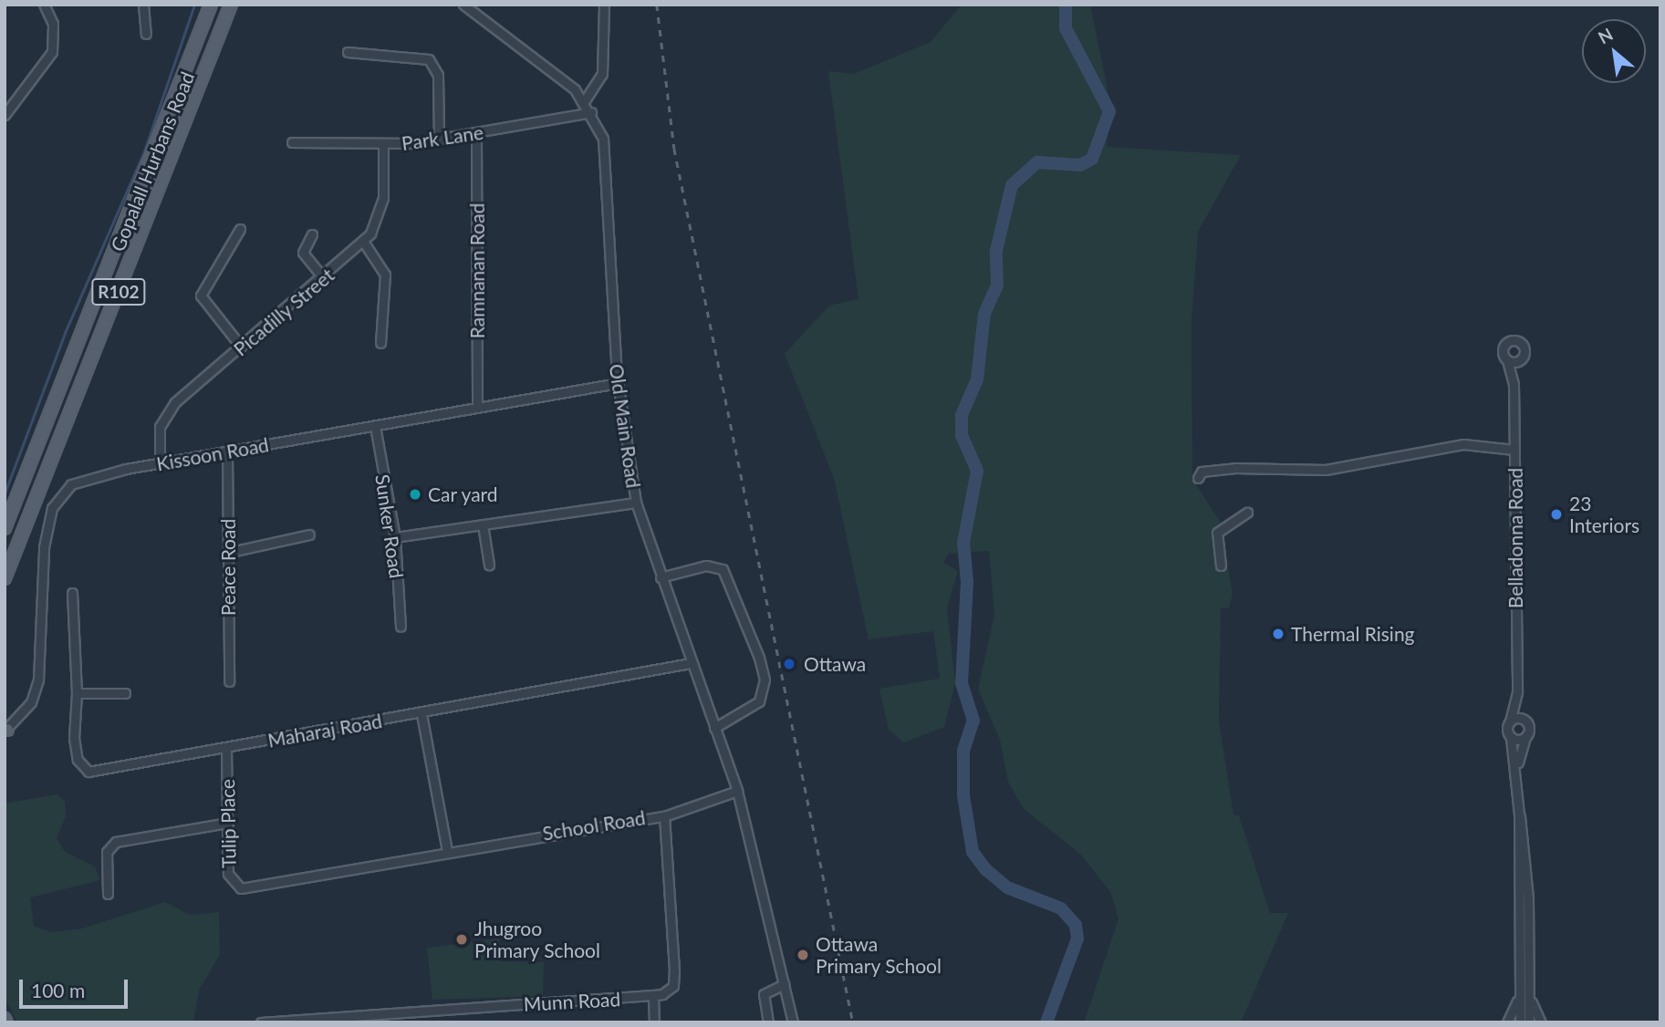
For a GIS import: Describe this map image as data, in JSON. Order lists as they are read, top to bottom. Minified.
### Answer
{"streets":{"main road":["Gopalall Hurbans Road","R102"],"street":["Park Lane","Ramnanan Road","Picadilly Street","Old Main Road","Kissoon Road","Sunker Road","Belladonna Road","Peace Road","Maharaj Road","Tulip Place","School Road","Munn Road"]},"crossings":[["Park Lane","Ramnanan Road"],["Park Lane","Picadilly Street"],["Park Lane","Old Main Road"],["Ramnanan Road","Kissoon Road"],["Picadilly Street","Kissoon Road"],["Old Main Road","Kissoon Road"],["Old Main Road","Maharaj Road"],["Old Main Road","School Road"],["Kissoon Road","Sunker Road"],["Kissoon Road","Peace Road"],["Maharaj Road","Tulip Place"],["Tulip Place","School Road"]],"places":["Car yard","23 Interiors","Thermal Rising","Ottawa","Jhugroo Primary School","Ottawa Primary School"],"scale_bar":"100 m","north":"top left"}
